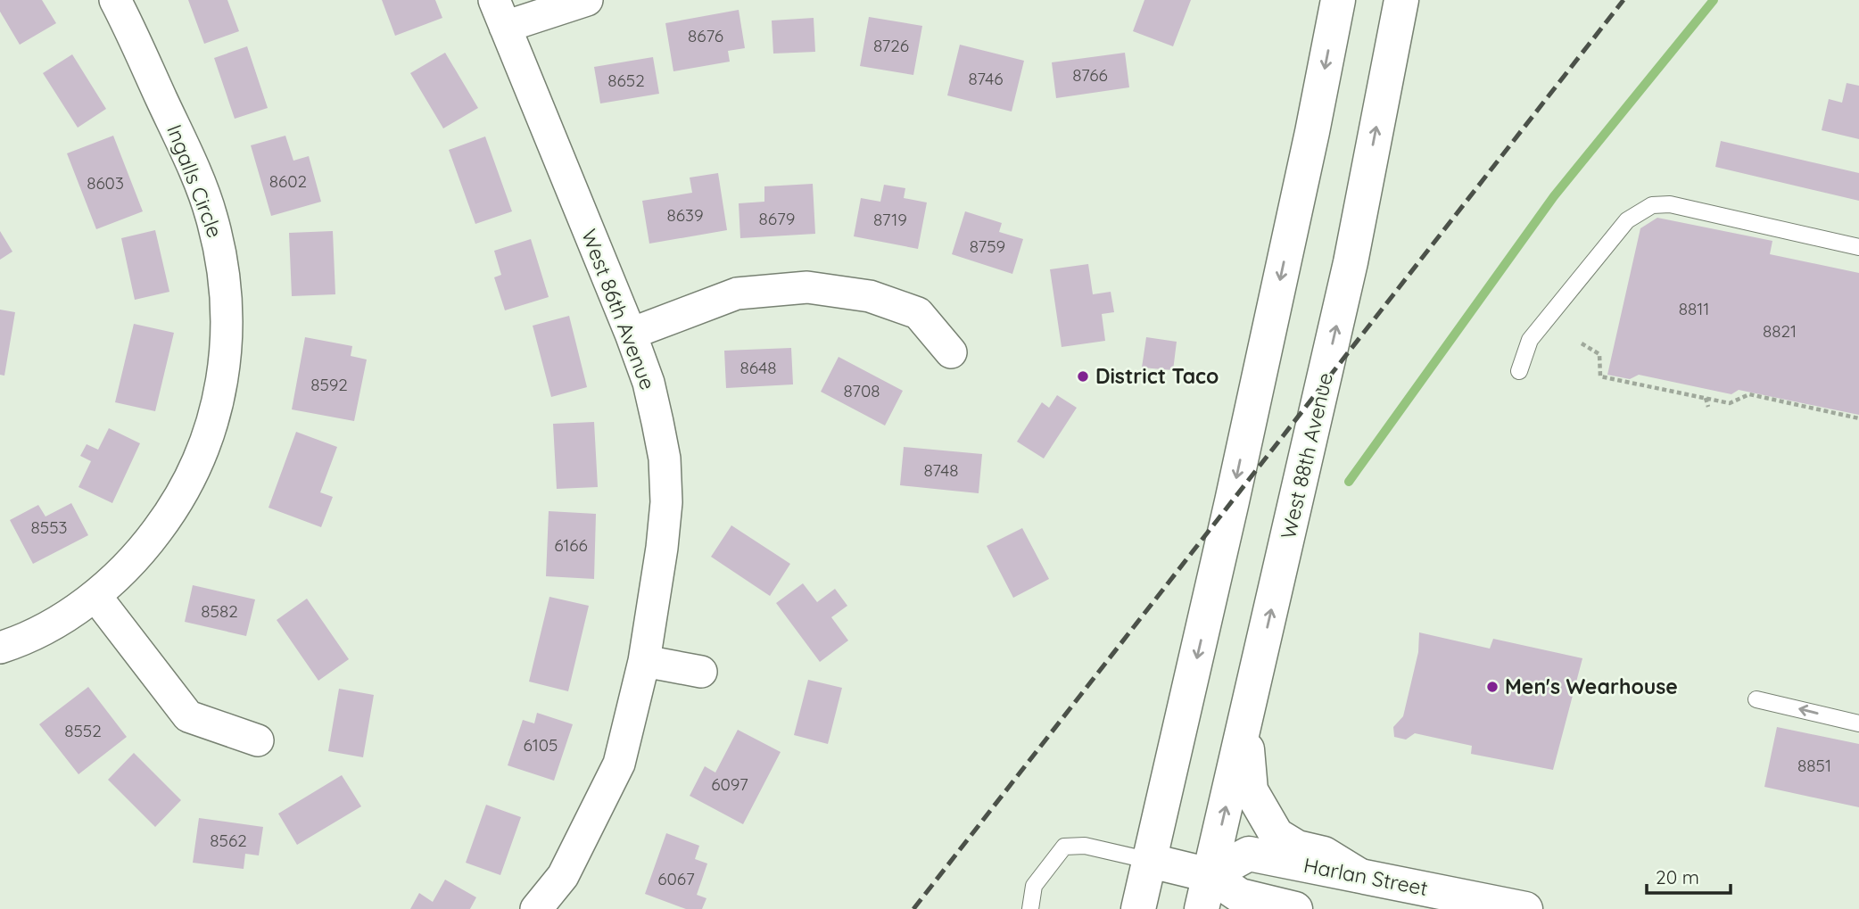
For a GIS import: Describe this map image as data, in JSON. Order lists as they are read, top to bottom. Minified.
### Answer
{"streets":{"main road":["West 88th Avenue","Harlan Street"],"street":["Ingalls Circle","West 86th Avenue"]},"crossings":[["West 88th Avenue","Harlan Street"]],"places":["District Taco","Men's Wearhouse"],"house_numbers":["8676","8726","8766","8746","8652","8602","8603","8639","8679","8719","8759","8811","8821","8648","8592","8708","8748","8553","6166","8582","8552","6105","8851","6097","8562","6067"],"scale_bar":"20 m"}
